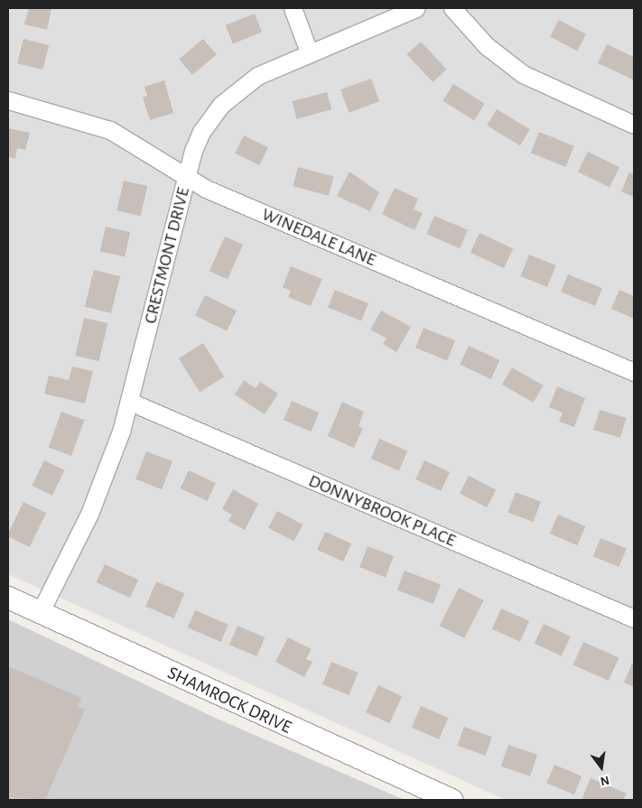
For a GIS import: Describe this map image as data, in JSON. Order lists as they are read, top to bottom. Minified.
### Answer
{"streets":{"street":["WINEDALE LANE","CRESTMONT DRIVE","DONNYBROOK PLACE","SHAMROCK DRIVE"]},"crossings":[["WINEDALE LANE","CRESTMONT DRIVE"],["CRESTMONT DRIVE","DONNYBROOK PLACE"],["CRESTMONT DRIVE","SHAMROCK DRIVE"]],"north":"bottom"}
